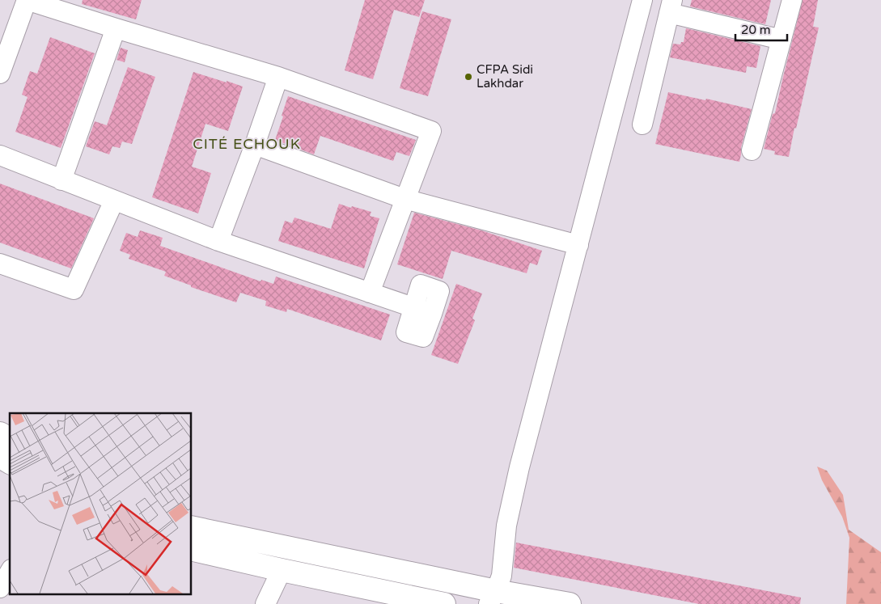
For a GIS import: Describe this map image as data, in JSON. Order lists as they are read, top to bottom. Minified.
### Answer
{"districts":["CITÉ ECHOUK"],"places":["CFPA Sidi Lakhdar"],"scale_bar":"20 m"}
